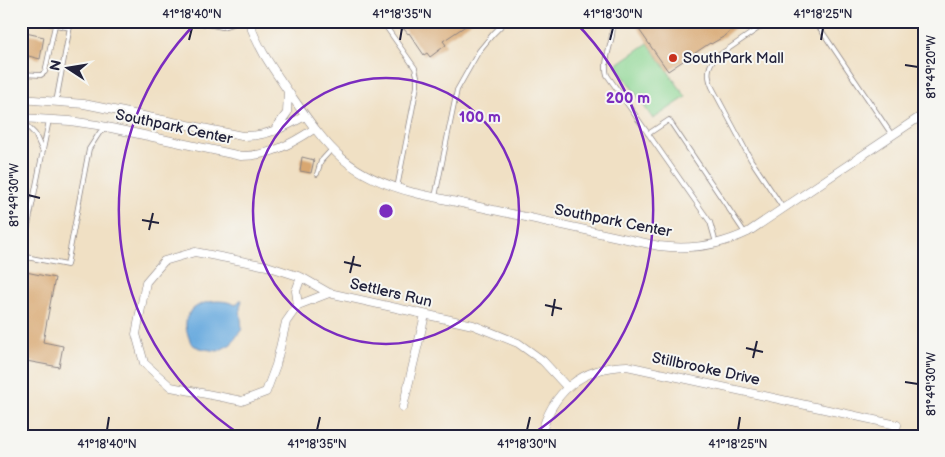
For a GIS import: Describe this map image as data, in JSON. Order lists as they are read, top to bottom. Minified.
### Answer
{"streets":{"street":["Southpark Center","Settlers Run","Stillbrooke Drive"]},"crossings":[["Settlers Run","Stillbrooke Drive"]],"places":["SouthPark Mall"],"north":"left","coordinates":["41°18'40\"N","41°18'35\"N","41°18'30\"N","41°18'25\"N","81°49'20\"W","81°49'30\"W"],"rings":["200 m","100 m"]}
